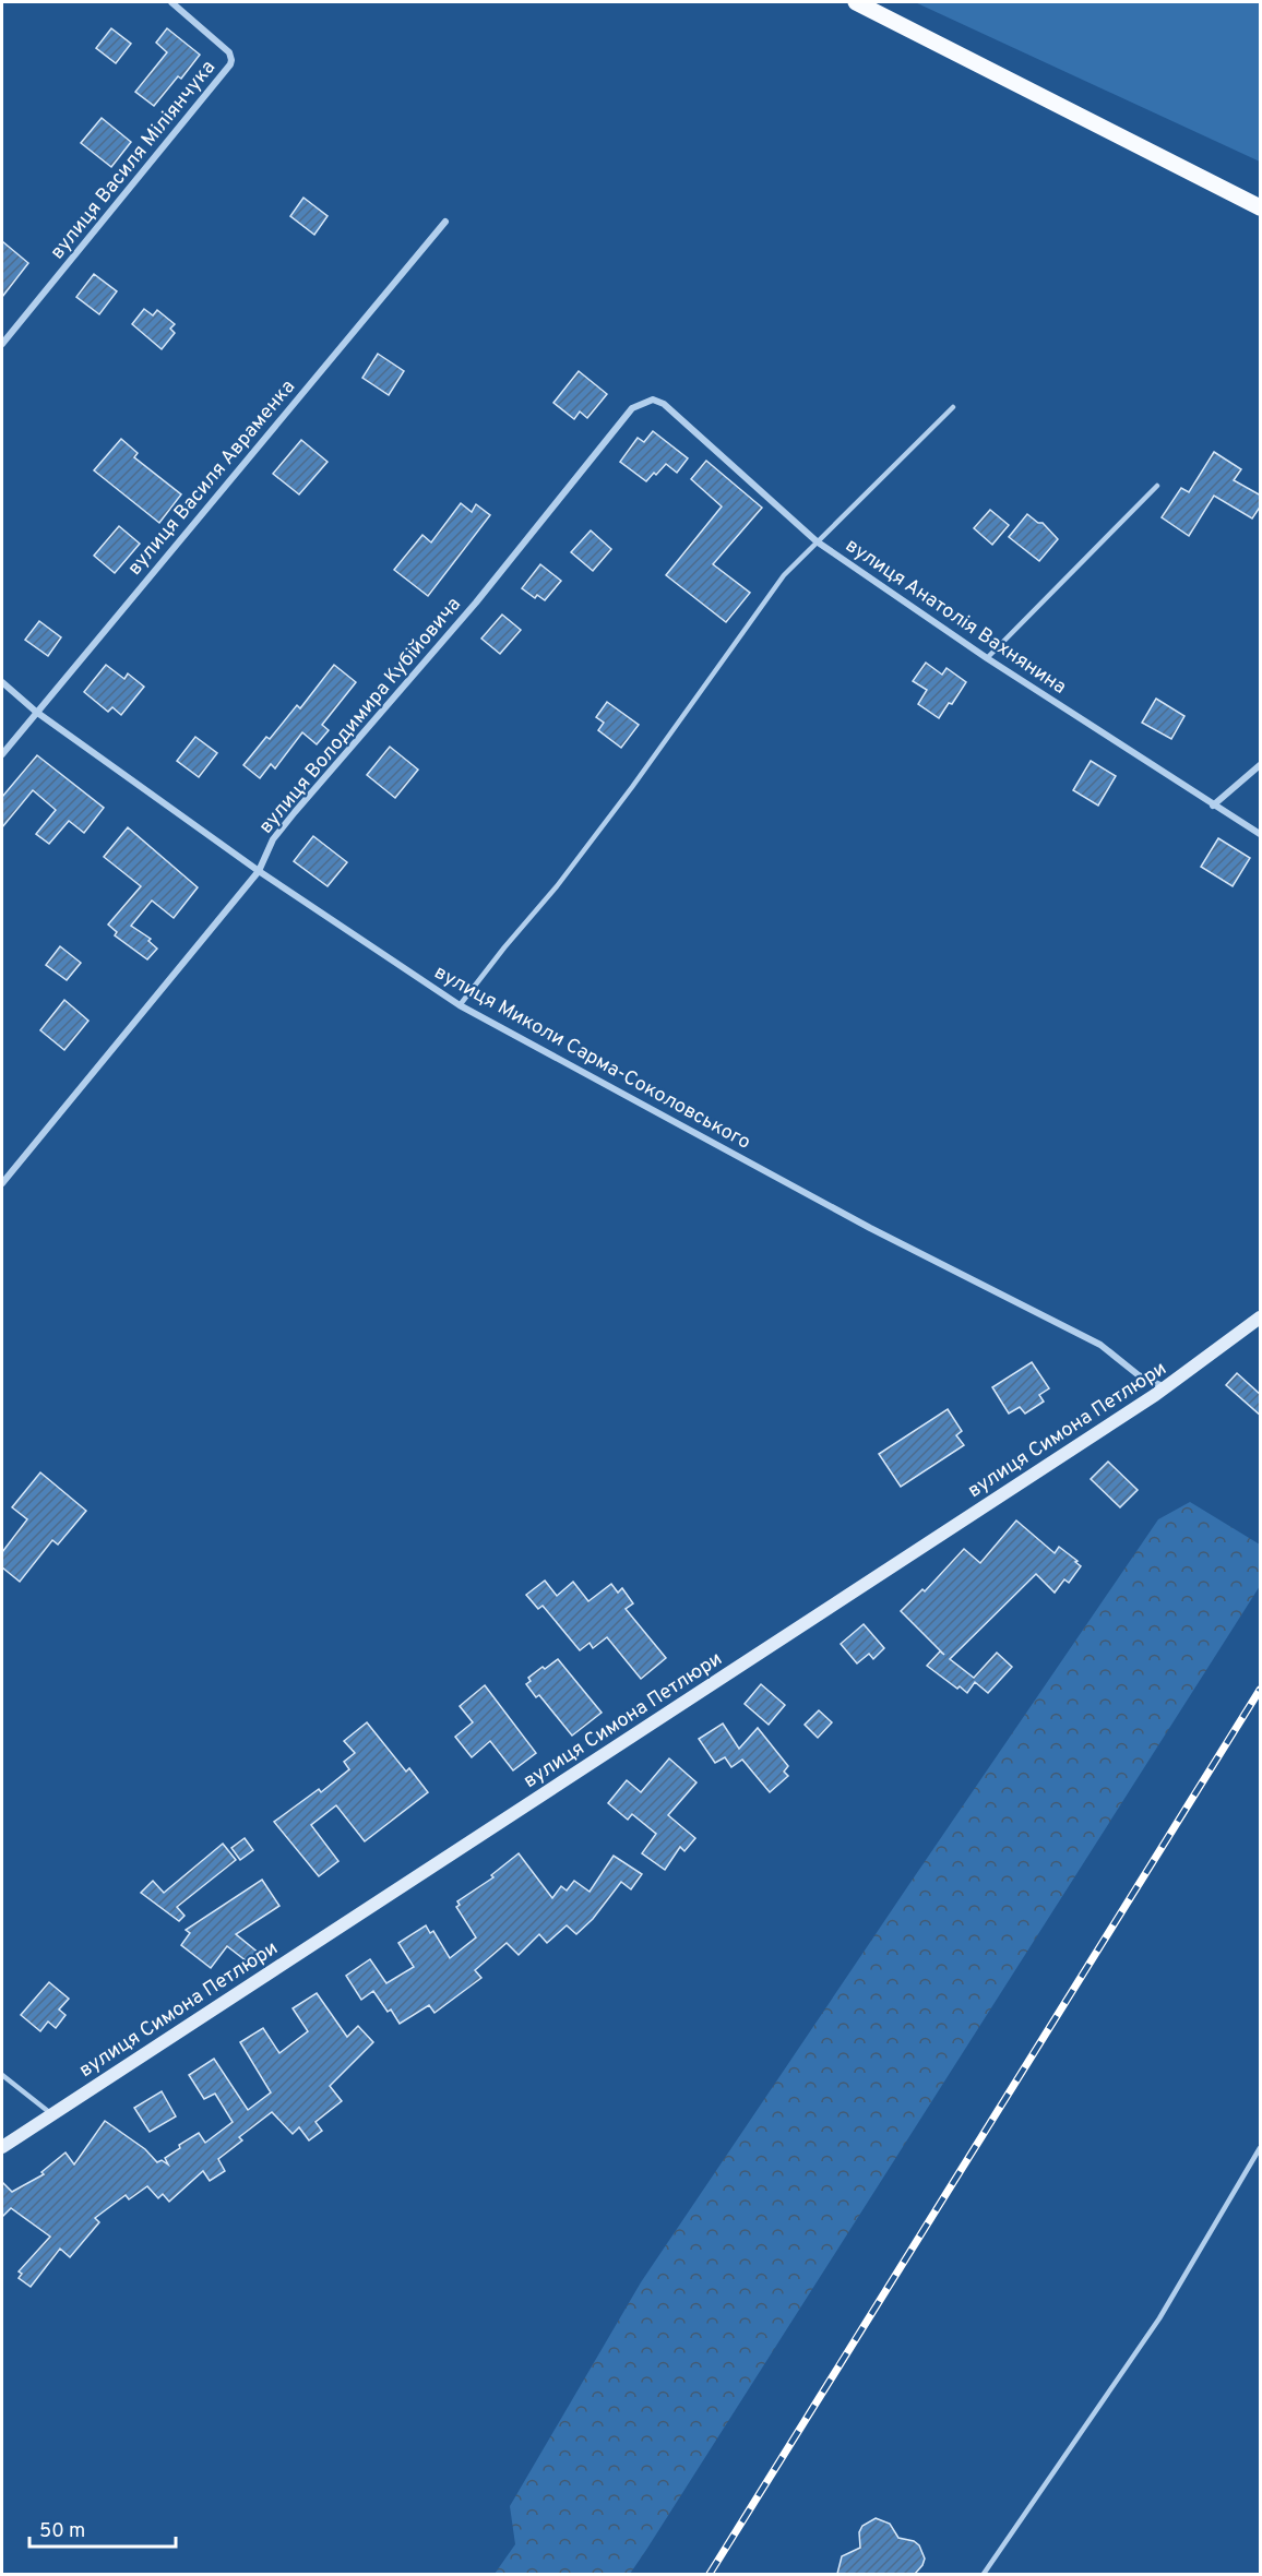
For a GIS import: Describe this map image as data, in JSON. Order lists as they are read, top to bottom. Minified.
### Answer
{"streets":{"street":["вулиця Василя Міліянчука","вулиця Василя Авраменка","вулиця Анатолія Вахнянина","вулиця Володимира Кубійовича","вулиця Миколи Сарма-Соколовського","вулиця Симона Петлюри"]},"crossings":[["вулиця Василя Авраменка","вулиця Миколи Сарма-Соколовського"],["вулиця Анатолія Вахнянина","вулиця Володимира Кубійовича"],["вулиця Володимира Кубійовича","вулиця Миколи Сарма-Соколовського"],["вулиця Миколи Сарма-Соколовського","вулиця Симона Петлюри"]],"scale_bar":"50 m"}
